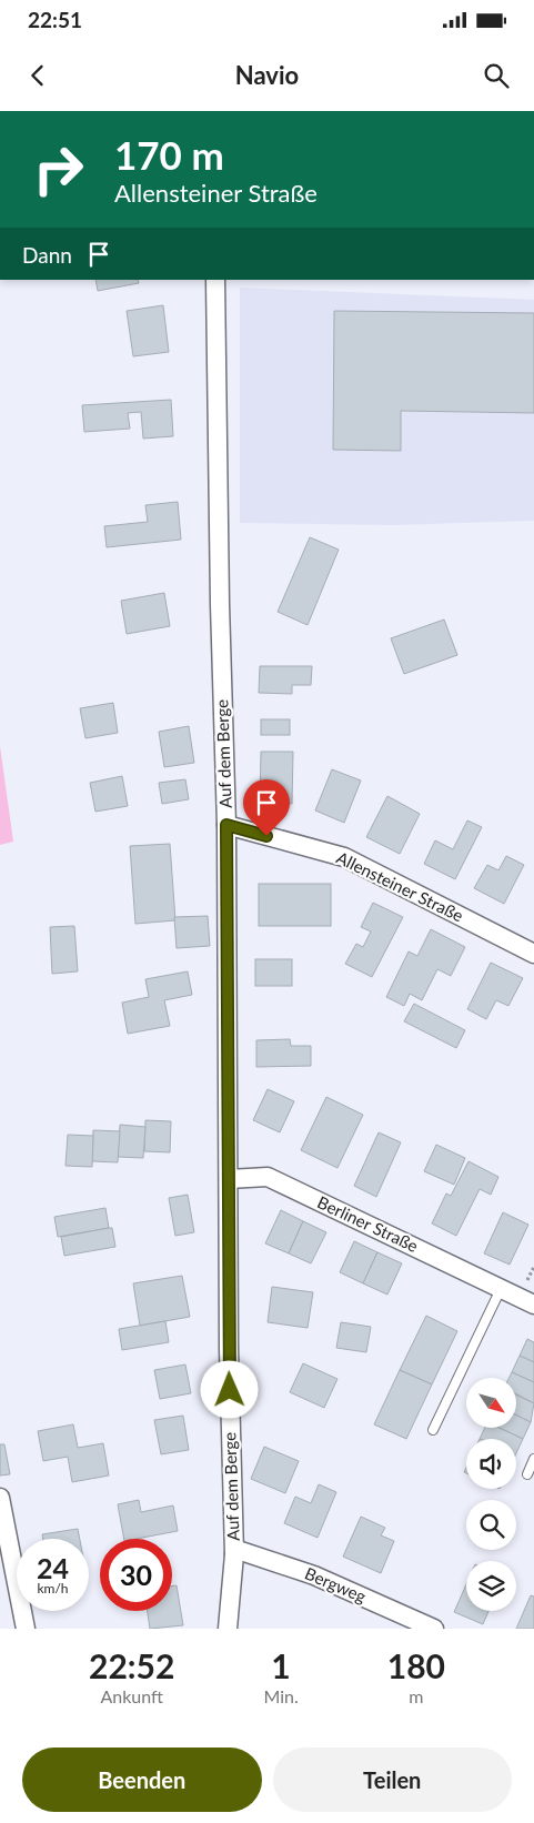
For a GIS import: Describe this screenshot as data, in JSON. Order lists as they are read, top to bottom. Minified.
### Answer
{"streets":{"street":["Auf dem Berge","Allensteiner Straße","Berliner Straße","Bergweg"]},"crossings":[["Auf dem Berge","Allensteiner Straße"],["Auf dem Berge","Berliner Straße"],["Auf dem Berge","Bergweg"]],"north":"bottom right","page":{"status":"22:51","header":"Navio","turn":["170 m","Allensteiner Straße"],"then":"Dann","speed":"24 km/h","limit":"30","eta":["22:52","Ankunft","1","Min.","180","m"],"buttons":["Beenden","Teilen"]}}
